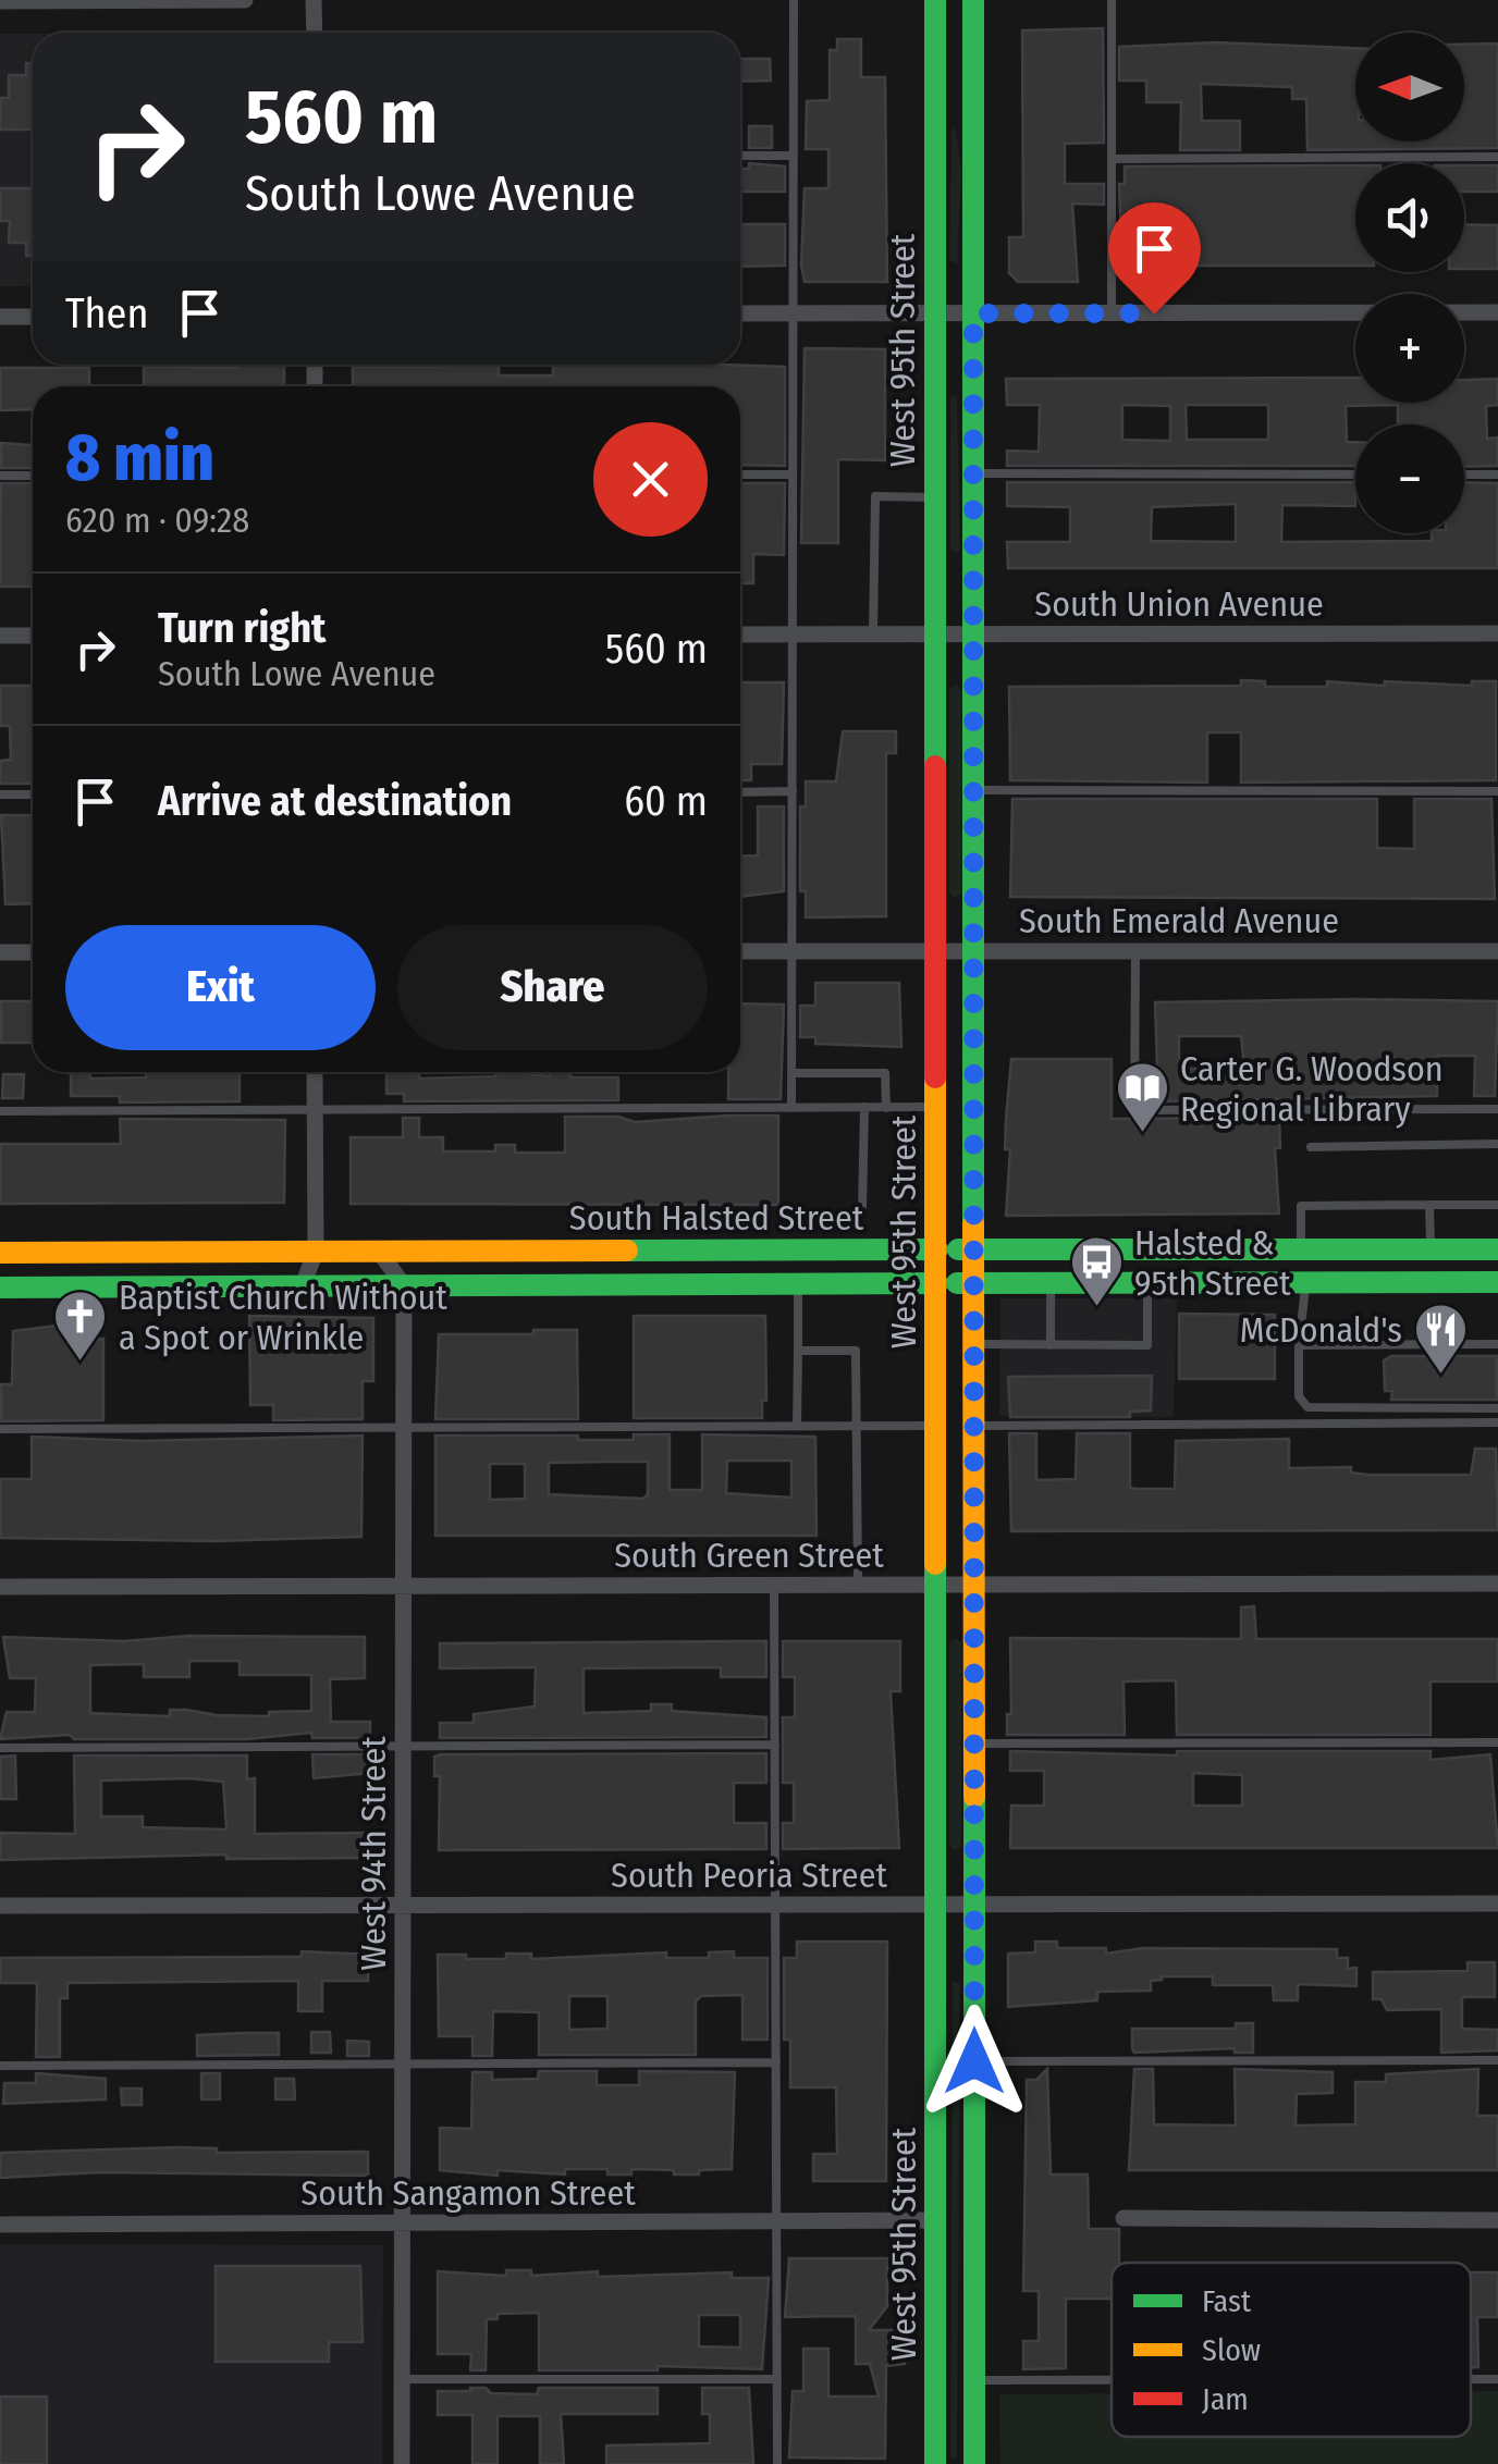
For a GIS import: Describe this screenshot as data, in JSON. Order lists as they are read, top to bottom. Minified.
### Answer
{"streets":{"main road":["West 95th Street","South Halsted Street"],"street":["South Union Avenue","South Emerald Avenue","South Green Street","West 94th Street","South Peoria Street","South Sangamon Street"]},"crossings":[["West 95th Street","South Union Avenue"],["West 95th Street","South Emerald Avenue"],["West 95th Street","South Halsted Street"],["West 95th Street","South Green Street"],["West 95th Street","South Peoria Street"],["West 95th Street","South Sangamon Street"],["South Halsted Street","West 94th Street"],["South Green Street","West 94th Street"],["West 94th Street","South Peoria Street"],["West 94th Street","South Sangamon Street"]],"places":{"library":["Carter G. Woodson Regional Library"],"bus stop":["Halsted & 95th Street"],"church":["Baptist Church Without a Spot or Wrinkle"],"restaurant":["McDonald's"]},"legend":["Fast","Slow","Jam"],"north":"left","page":{"map_buttons":["+","−"],"turn":["560 m","South Lowe Avenue"],"then":"Then","heading":["8 min","620 m · 09:28"],"list":[{"name":"Turn right","note":"South Lowe Avenue","value":"560 m"},{"name":"Arrive at destination","value":"60 m"}],"buttons":["Exit","Share"]}}
